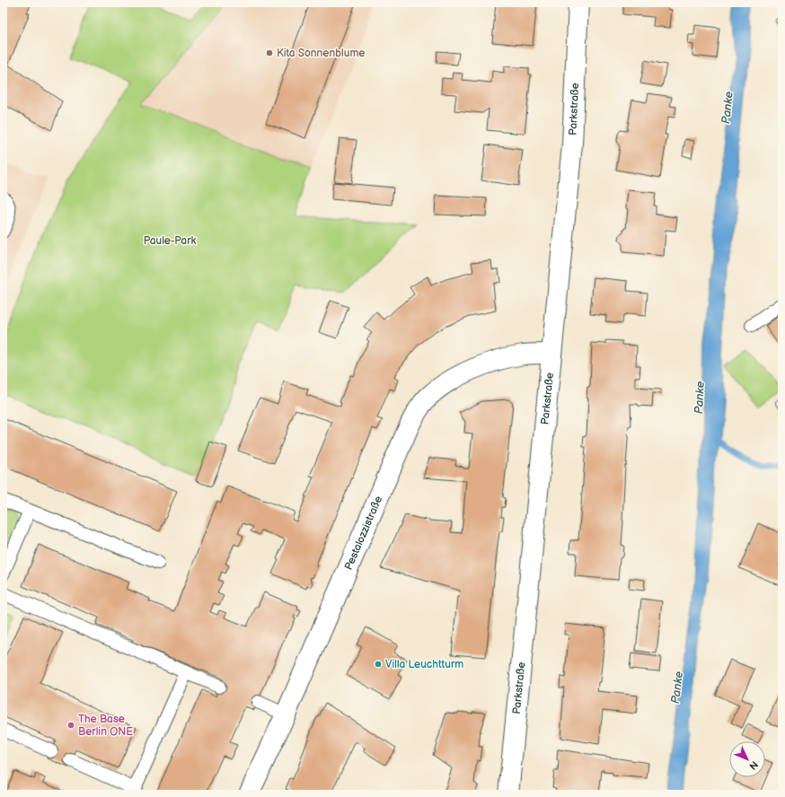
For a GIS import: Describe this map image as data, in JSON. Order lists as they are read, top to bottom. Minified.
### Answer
{"streets":{"street":["Parkstraße","Pestalozzistraße"]},"crossings":[["Parkstraße","Pestalozzistraße"]],"water":["Panke"],"parks":["Paule-Park"],"places":["Kita Sonnenblume","Villa Leuchtturm","The Base Berlin ONE"],"north":"bottom right"}
